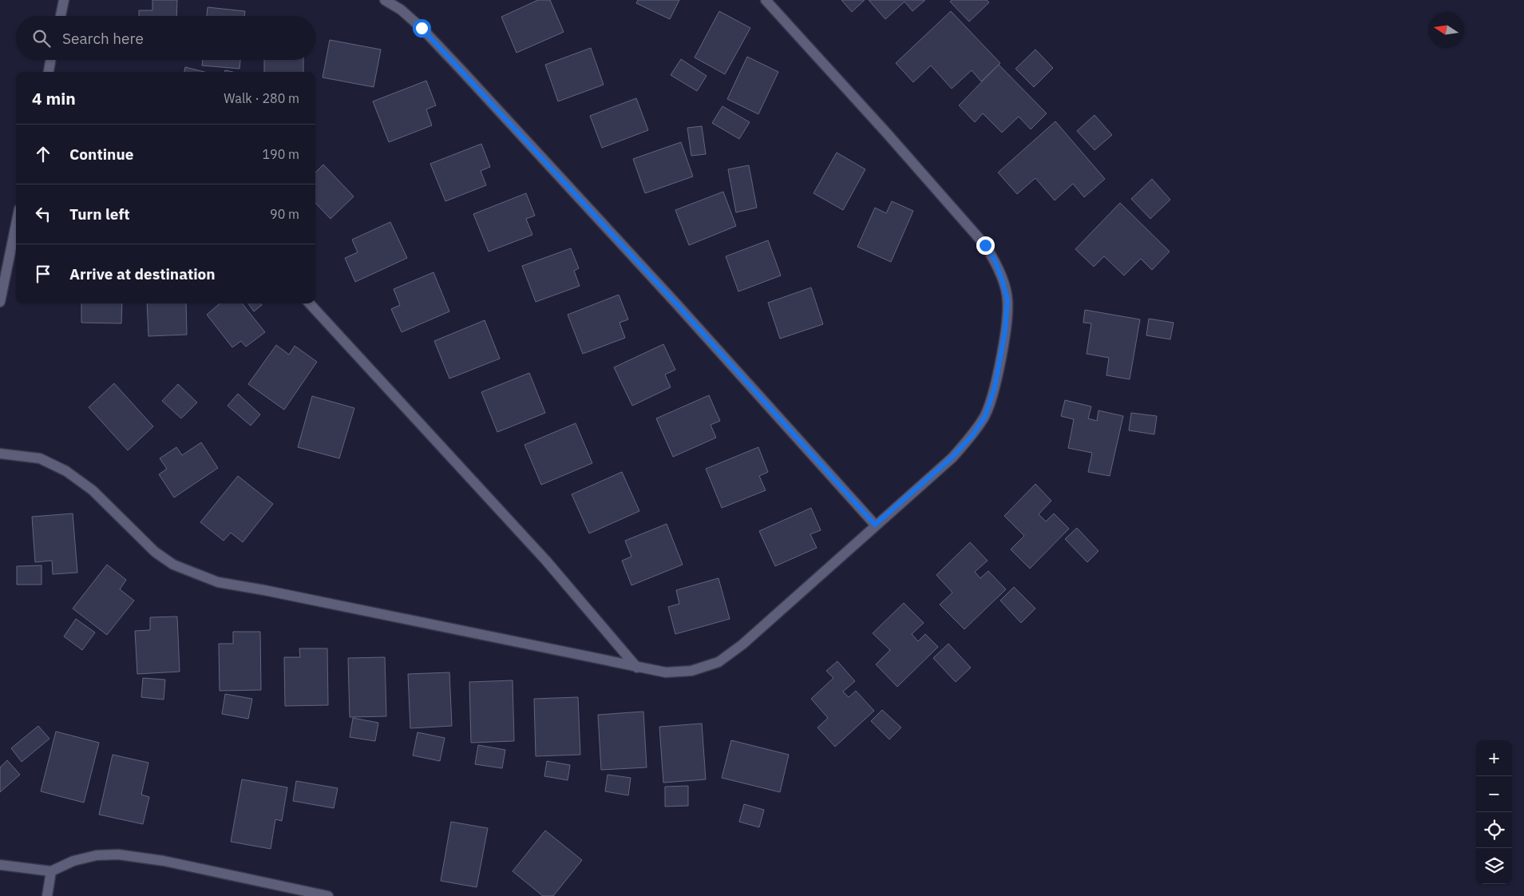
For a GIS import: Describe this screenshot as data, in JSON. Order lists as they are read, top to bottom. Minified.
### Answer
{"north":"left","page":{"search":"Search here","heading":["4 min","Walk · 280 m"],"list":[["Continue","190 m"],["Turn left","90 m"],"Arrive at destination"],"map_buttons":["+","−"]}}
